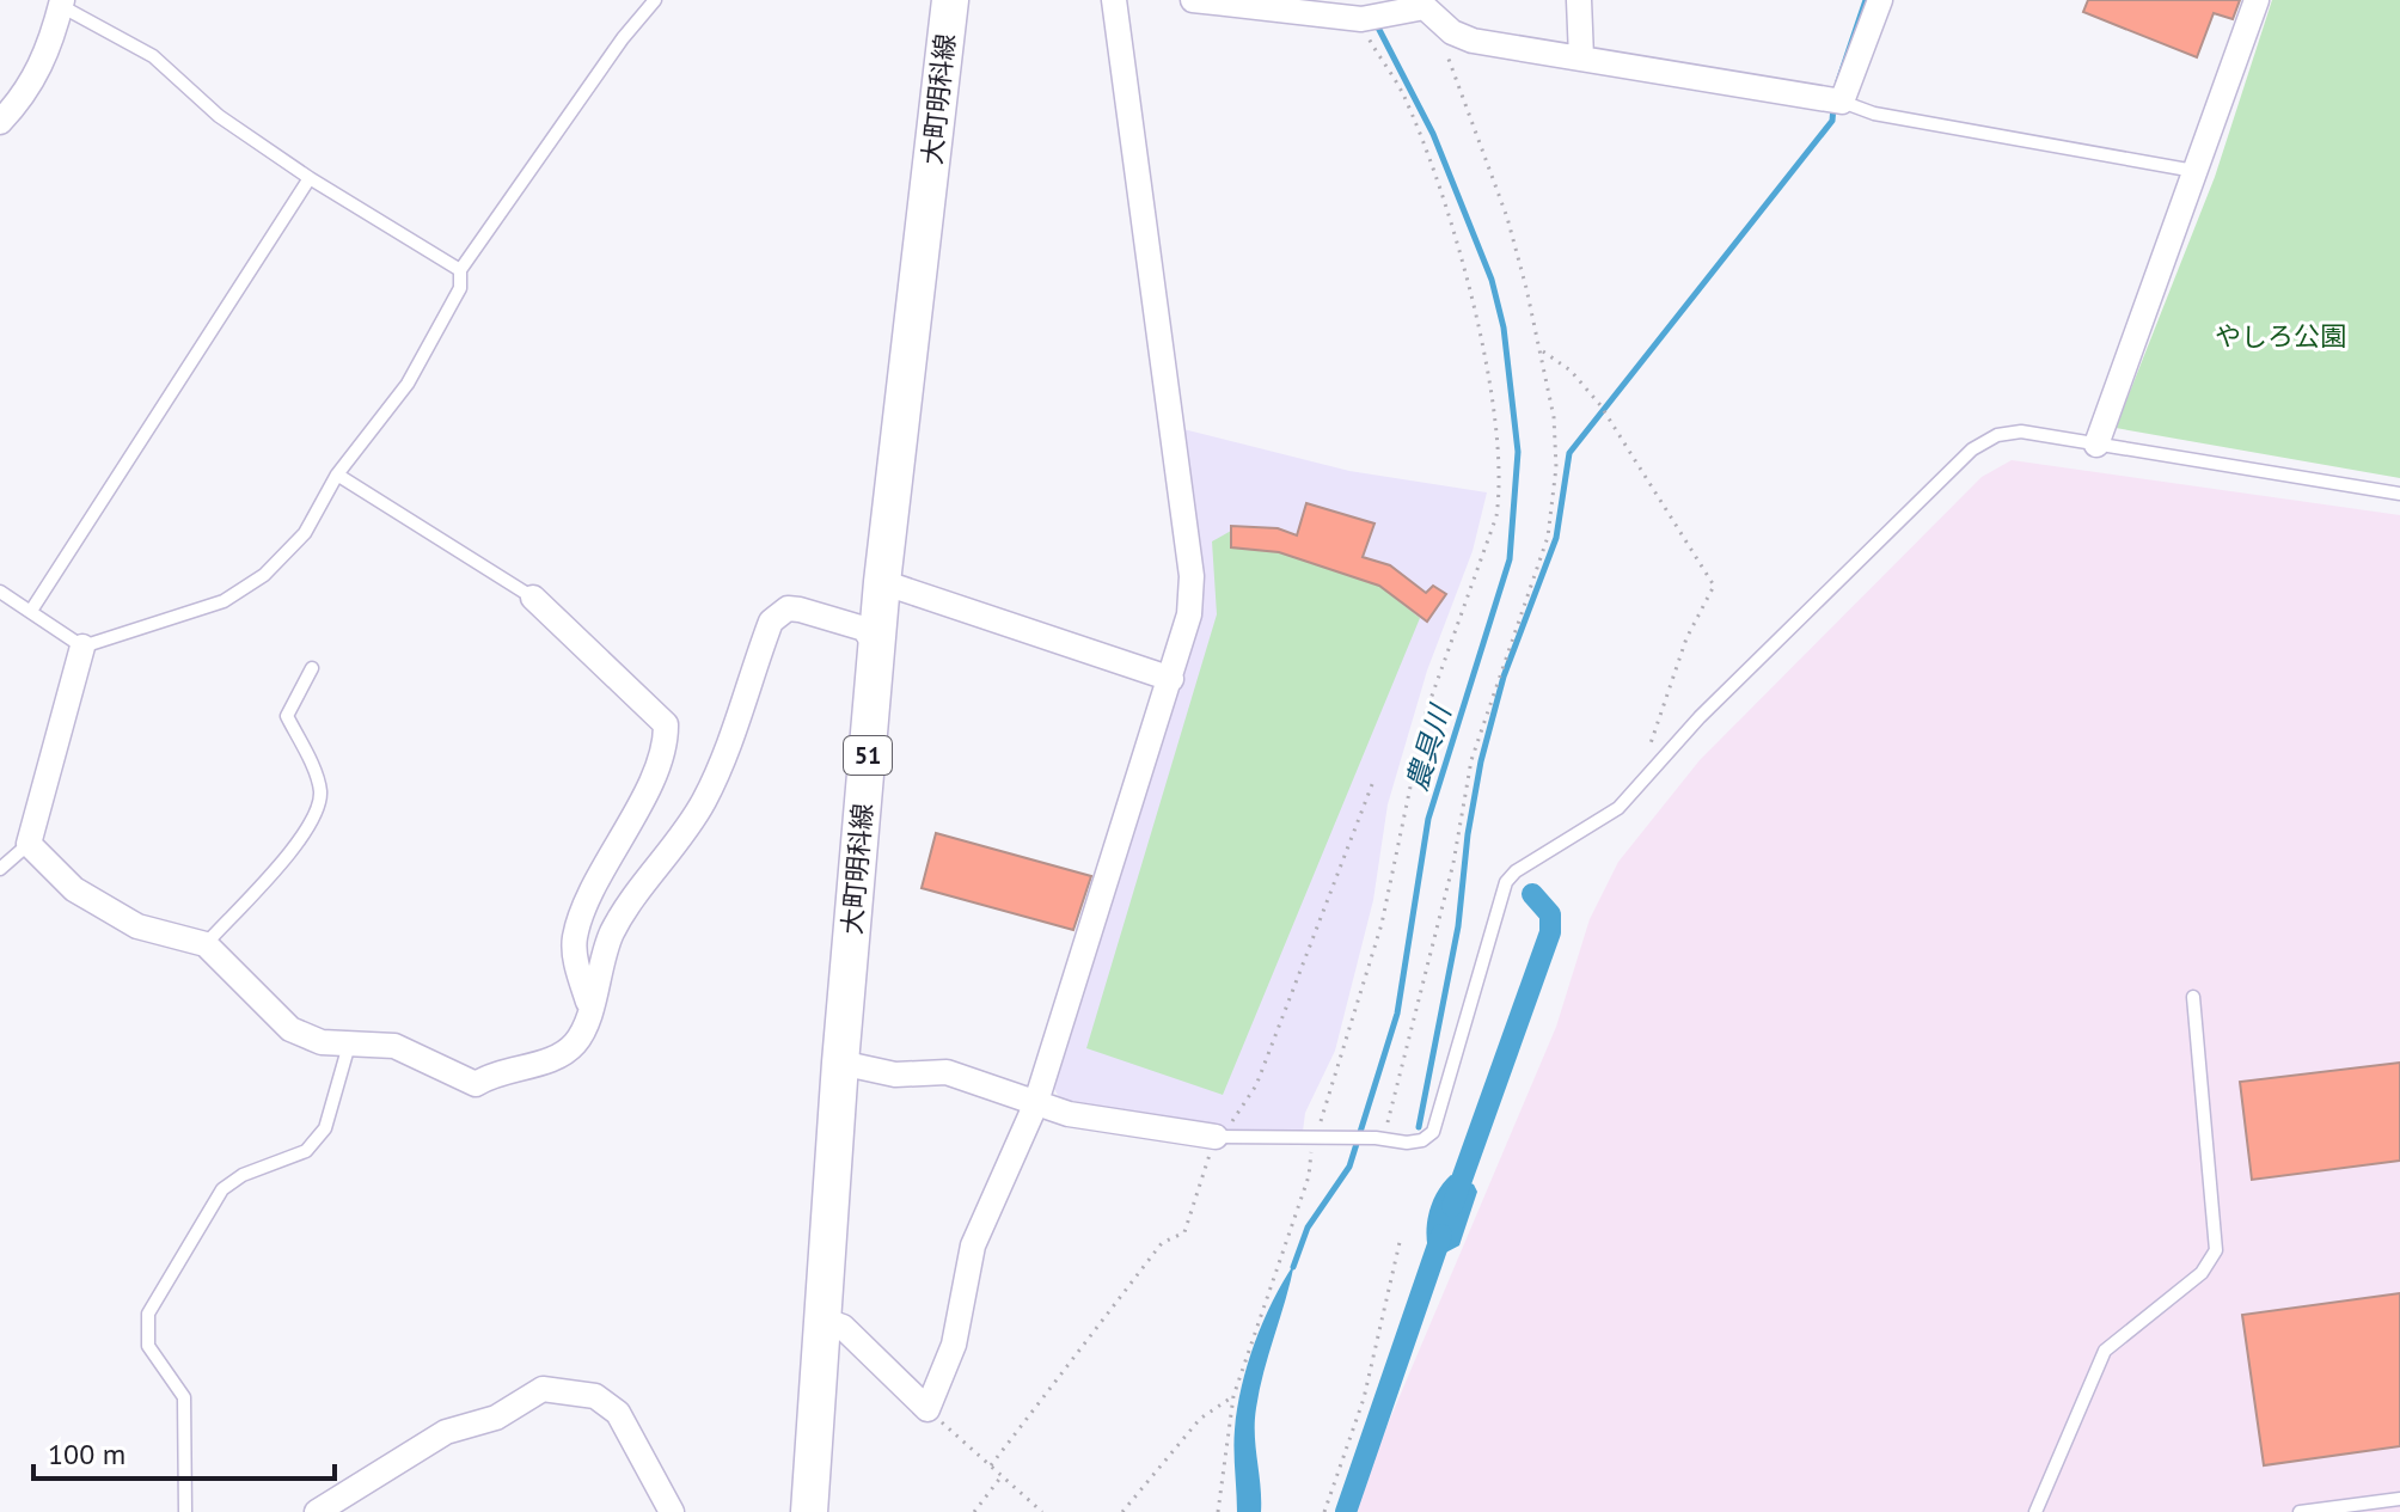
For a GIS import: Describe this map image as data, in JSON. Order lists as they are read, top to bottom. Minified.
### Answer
{"streets":{"main road":["大町明科線","51"]},"water":["農具川"],"parks":["やしろ公園"],"scale_bar":"100 m"}
